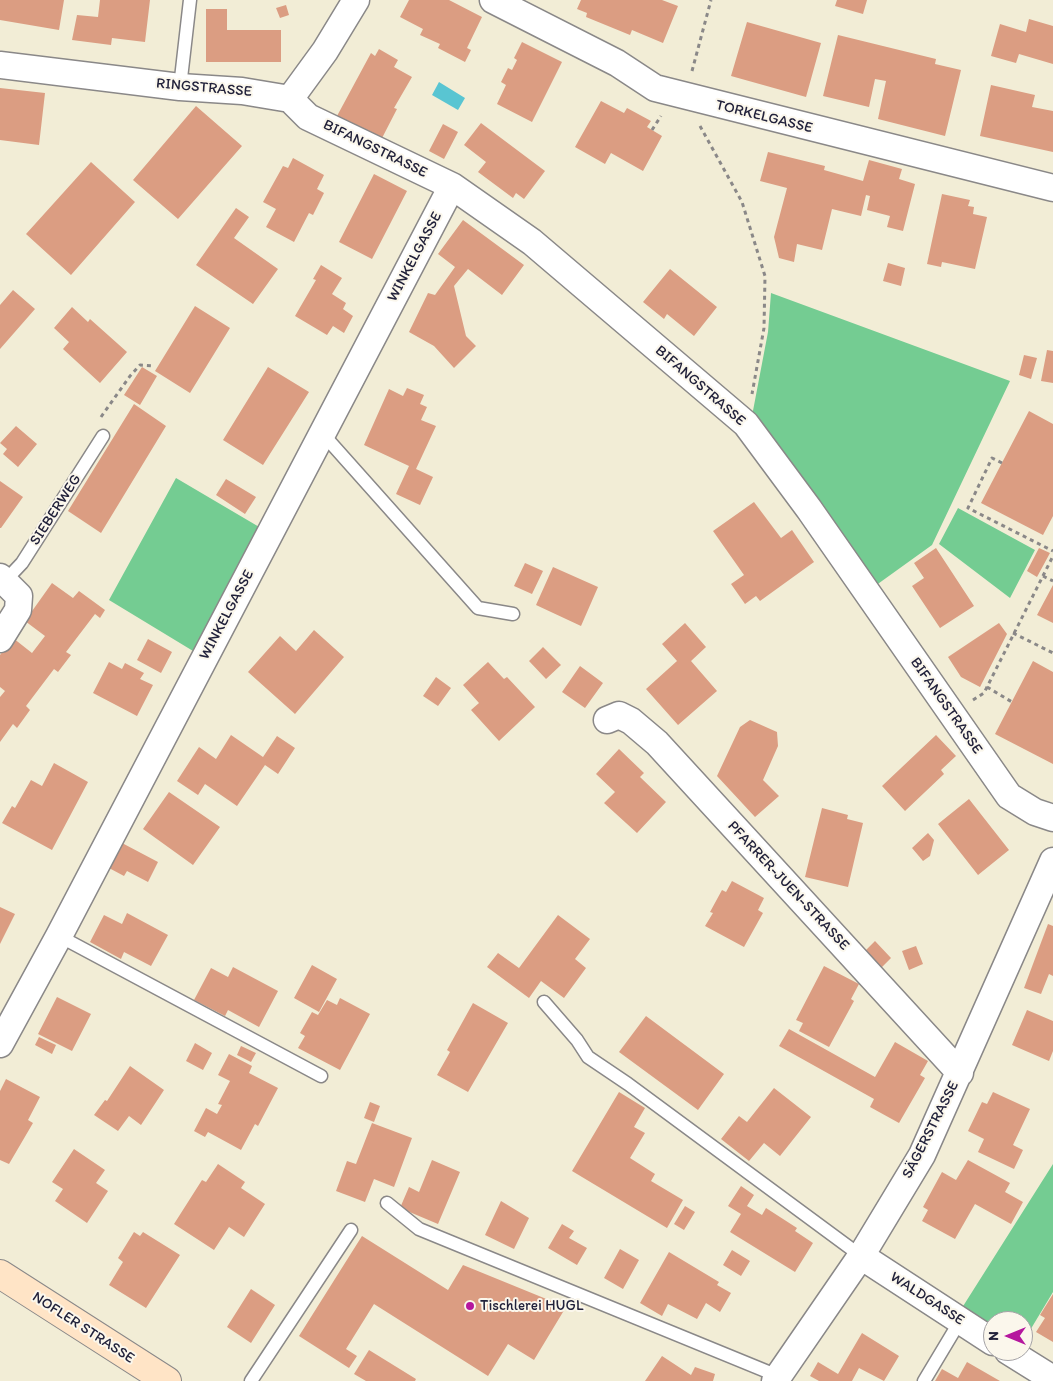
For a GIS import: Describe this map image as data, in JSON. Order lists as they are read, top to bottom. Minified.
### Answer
{"streets":{"main road":["NOFLER STRASSE"],"street":["RINGSTRASSE","TORKELGASSE","BIFANGSTRASSE","WINKELGASSE","SIEBERWEG","PFARRER-JUEN-STRASSE","SÄGERSTRASSE","WALDGASSE"]},"crossings":[["RINGSTRASSE","BIFANGSTRASSE"],["BIFANGSTRASSE","WINKELGASSE"],["PFARRER-JUEN-STRASSE","SÄGERSTRASSE"],["SÄGERSTRASSE","WALDGASSE"]],"places":["Tischlerei HUGL"],"north":"left"}
